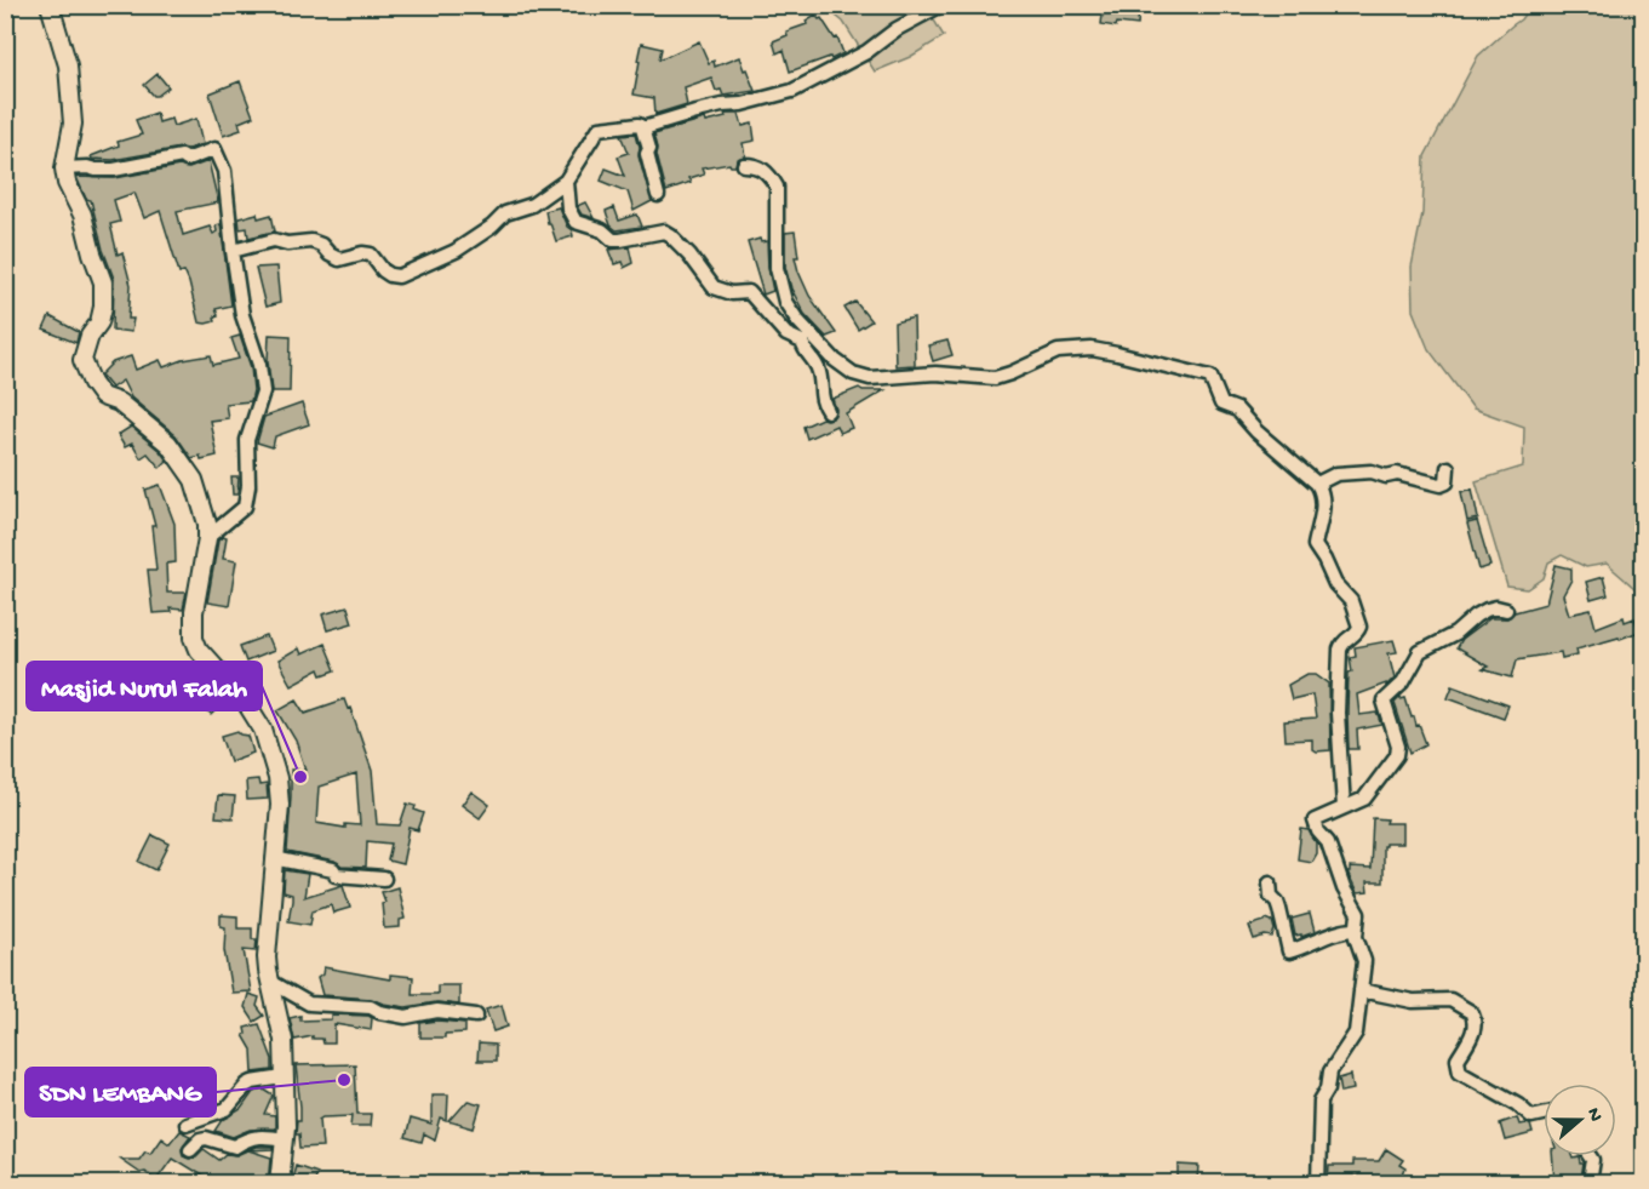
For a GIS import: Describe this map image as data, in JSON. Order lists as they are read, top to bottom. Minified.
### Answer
{"places":["Masjid Nurul Falah","SDN LEMBANG"],"north":"right"}
